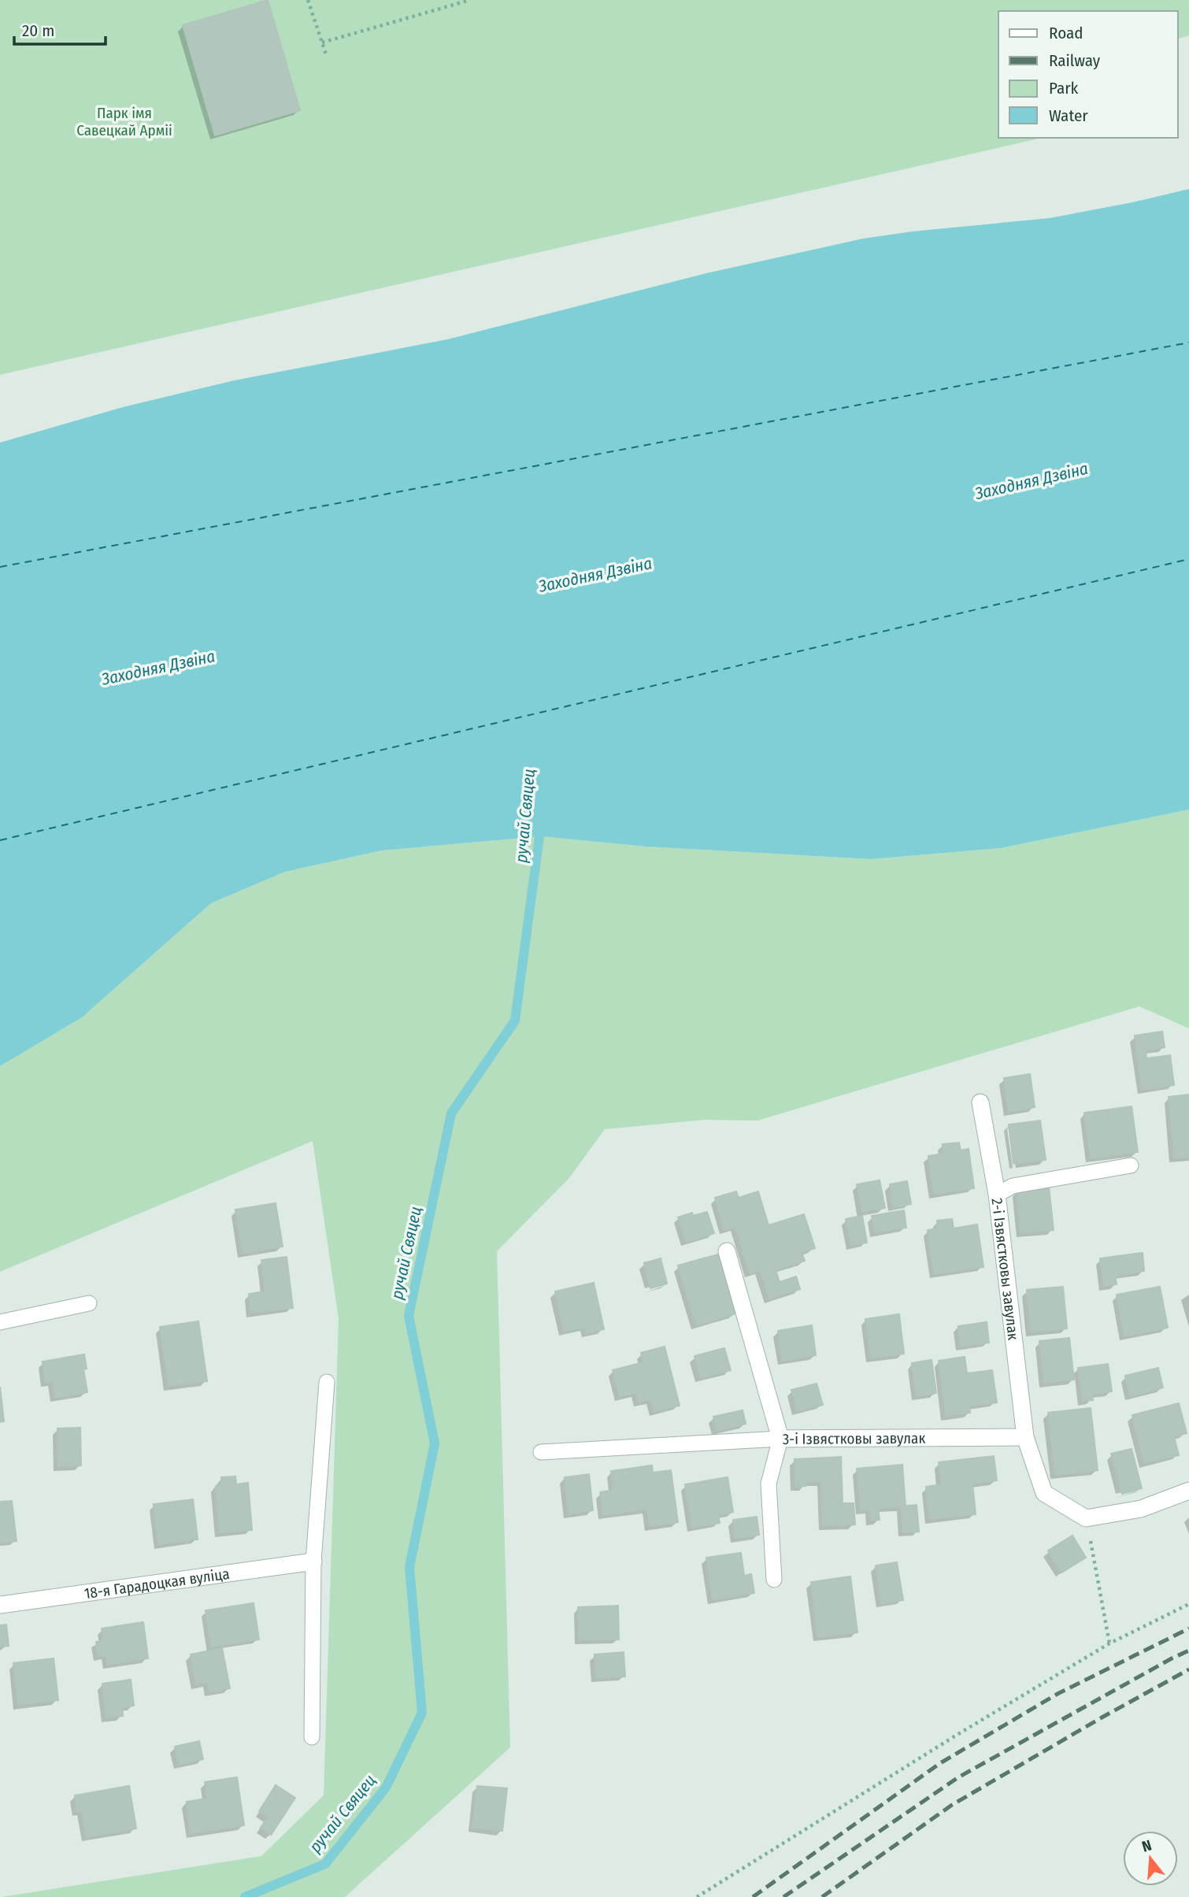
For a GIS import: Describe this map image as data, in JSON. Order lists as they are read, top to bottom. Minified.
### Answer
{"streets":{"street":["2-і Ізвястковы завулак","3-і Ізвястковы завулак","18-я Гарадоцкая вуліца"]},"crossings":[["2-і Ізвястковы завулак","3-і Ізвястковы завулак"]],"water":["Заходняя Дзвіна","ручай Свяцец"],"parks":["Парк імя Савецкай Арміі"],"legend":["Road","Railway","Park","Water"],"scale_bar":"20 m","north":"top"}
